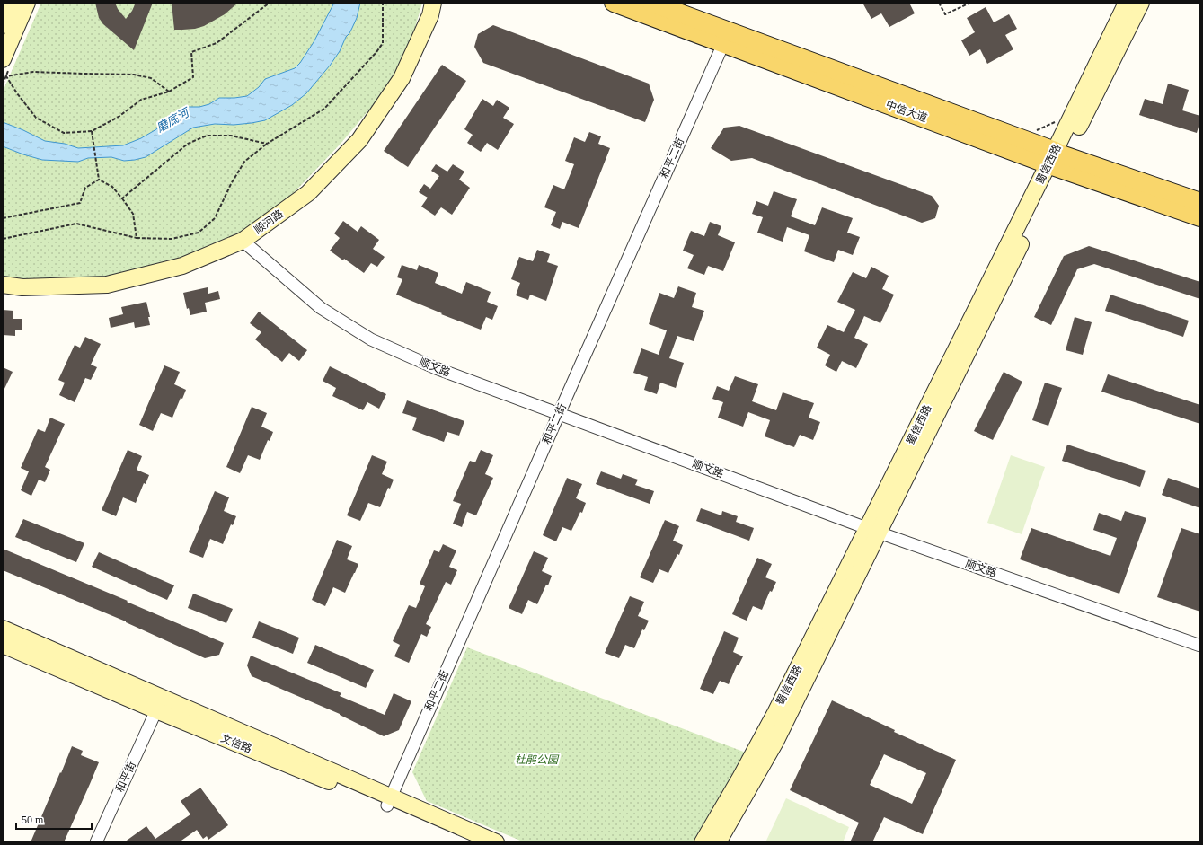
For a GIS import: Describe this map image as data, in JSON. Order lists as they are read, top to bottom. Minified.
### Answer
{"streets":{"main road":["中信大道"],"street":["和平二街","蜀信西路","顺河路","顺文路","文信路","和平街"]},"crossings":[["中信大道","和平二街"],["中信大道","蜀信西路"],["和平二街","顺文路"],["和平二街","文信路"],["蜀信西路","顺文路"],["顺河路","顺文路"],["文信路","和平街"]],"water":["磨底河"],"parks":["杜鹃公园"],"scale_bar":"50 m"}
